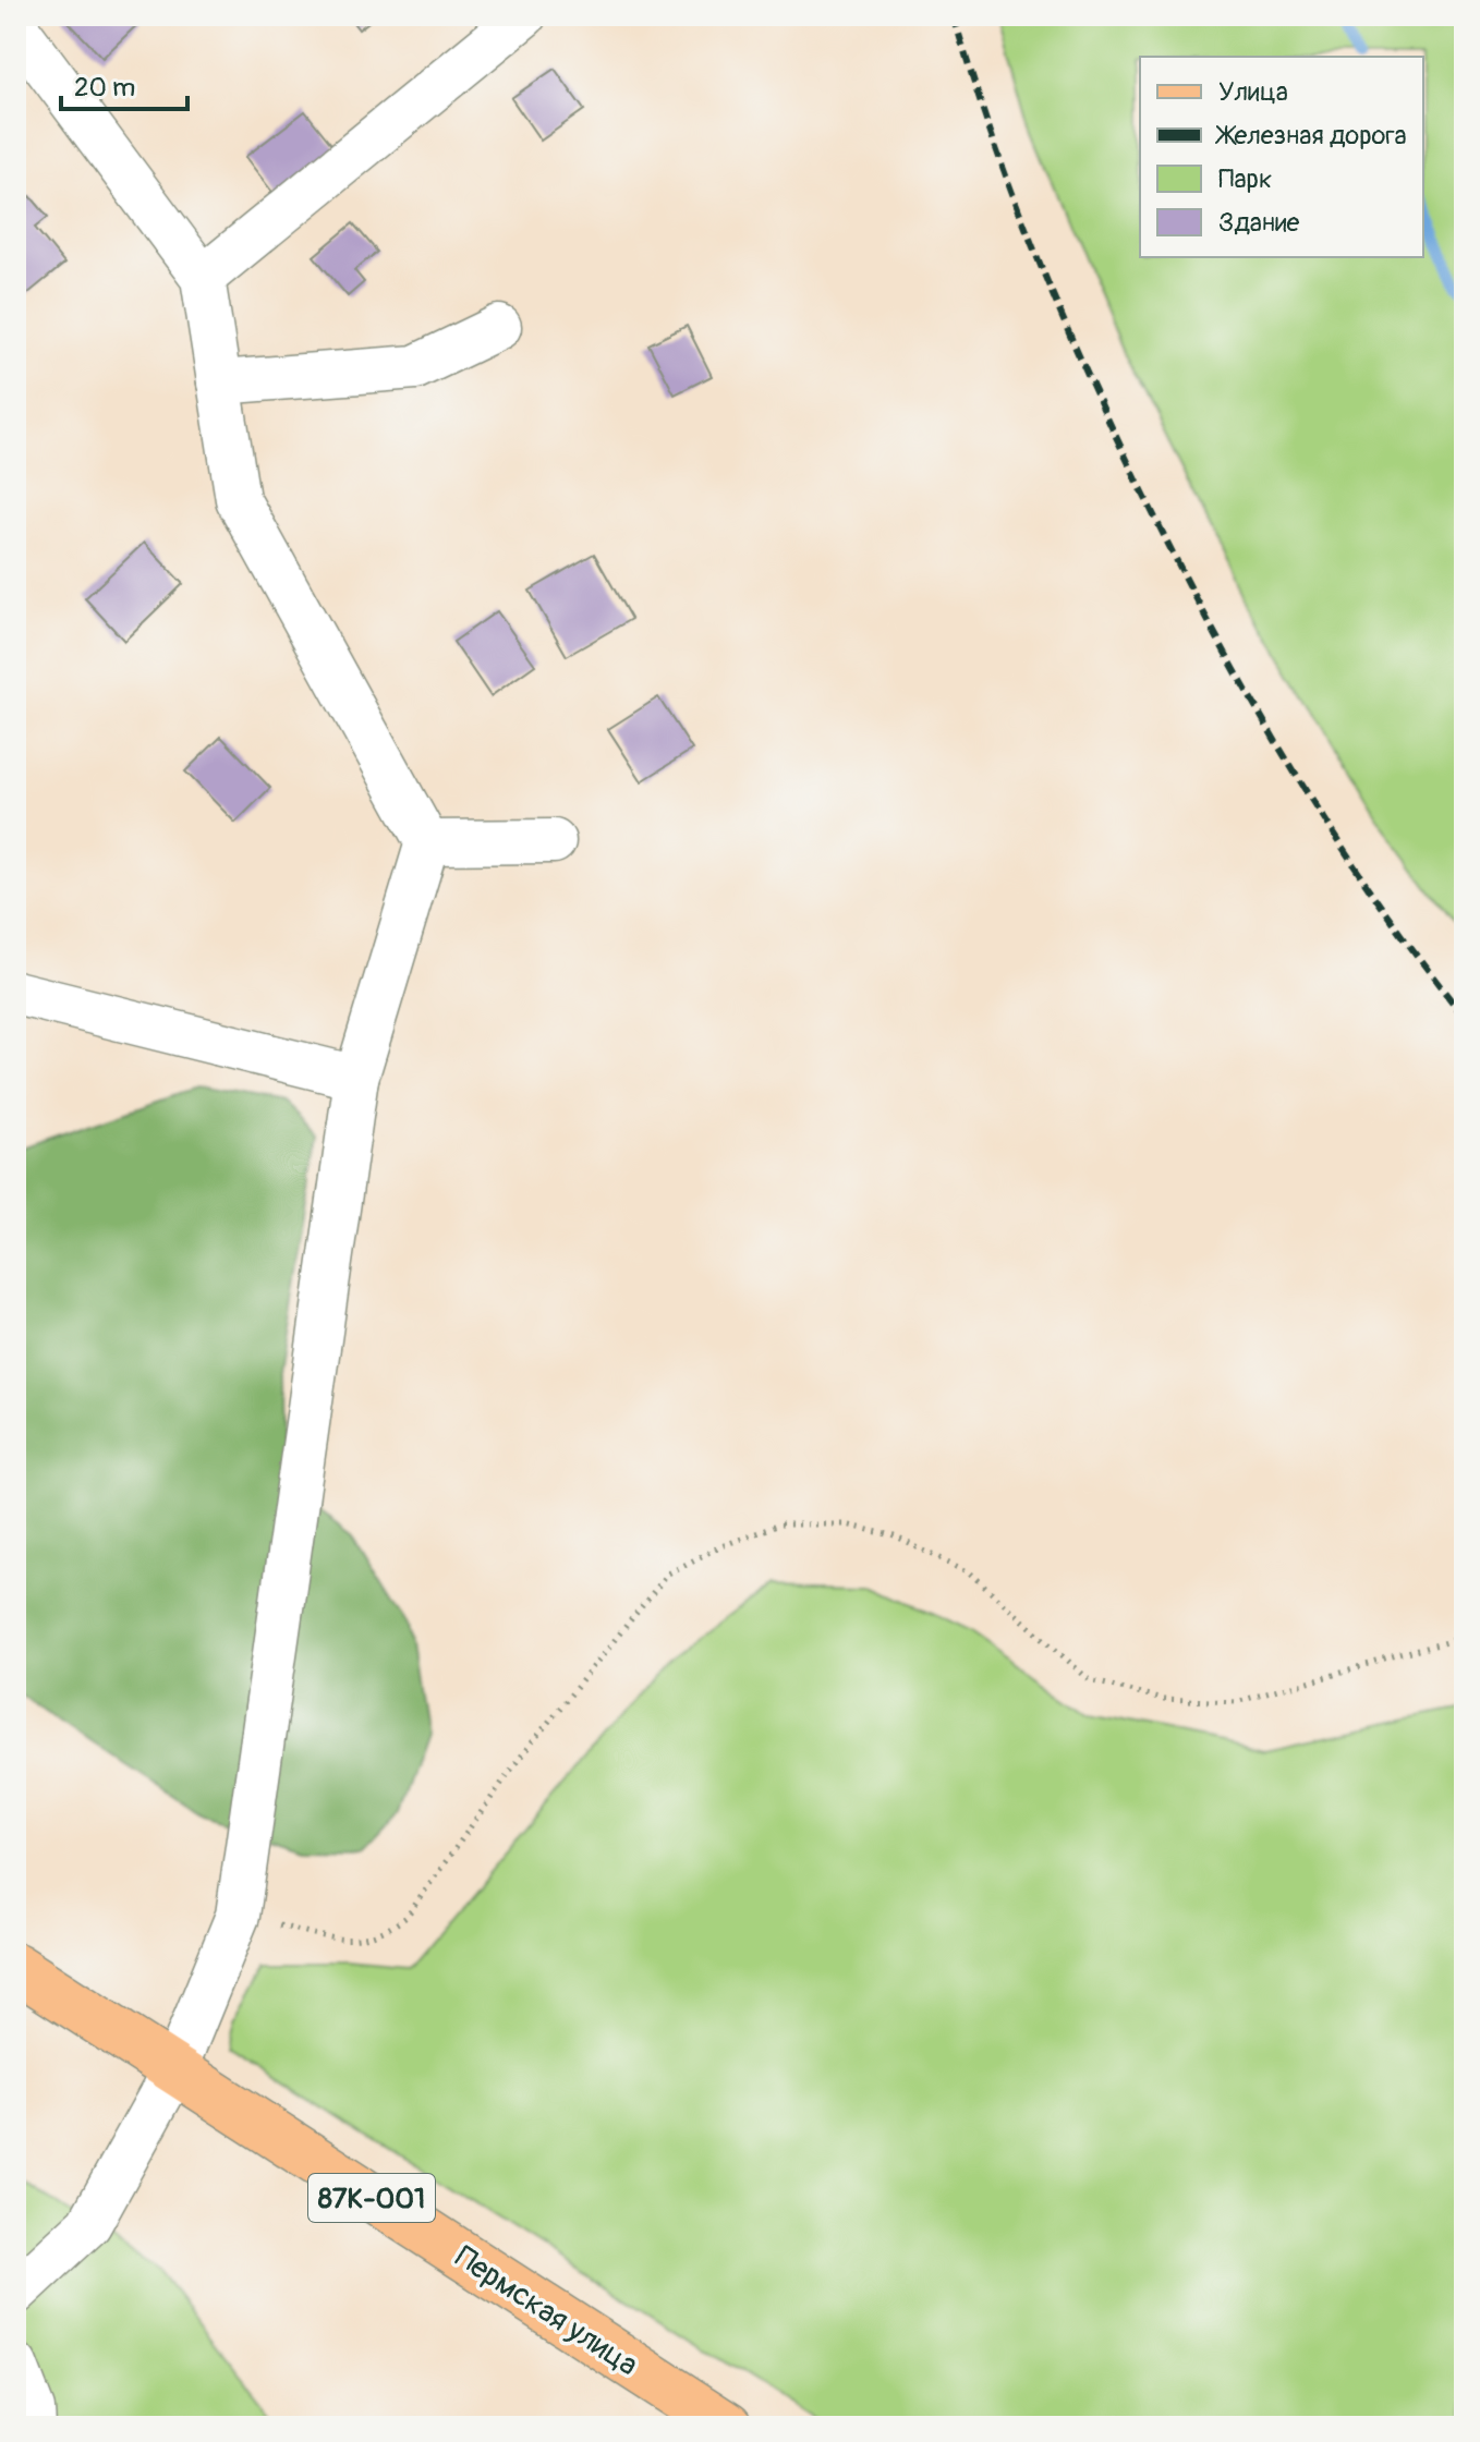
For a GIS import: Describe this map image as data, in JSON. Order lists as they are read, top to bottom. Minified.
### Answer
{"streets":{"main road":["87К-001","Пермская улица"]},"legend":["Улица","Железная дорога","Парк","Здание"],"scale_bar":"20 m"}
